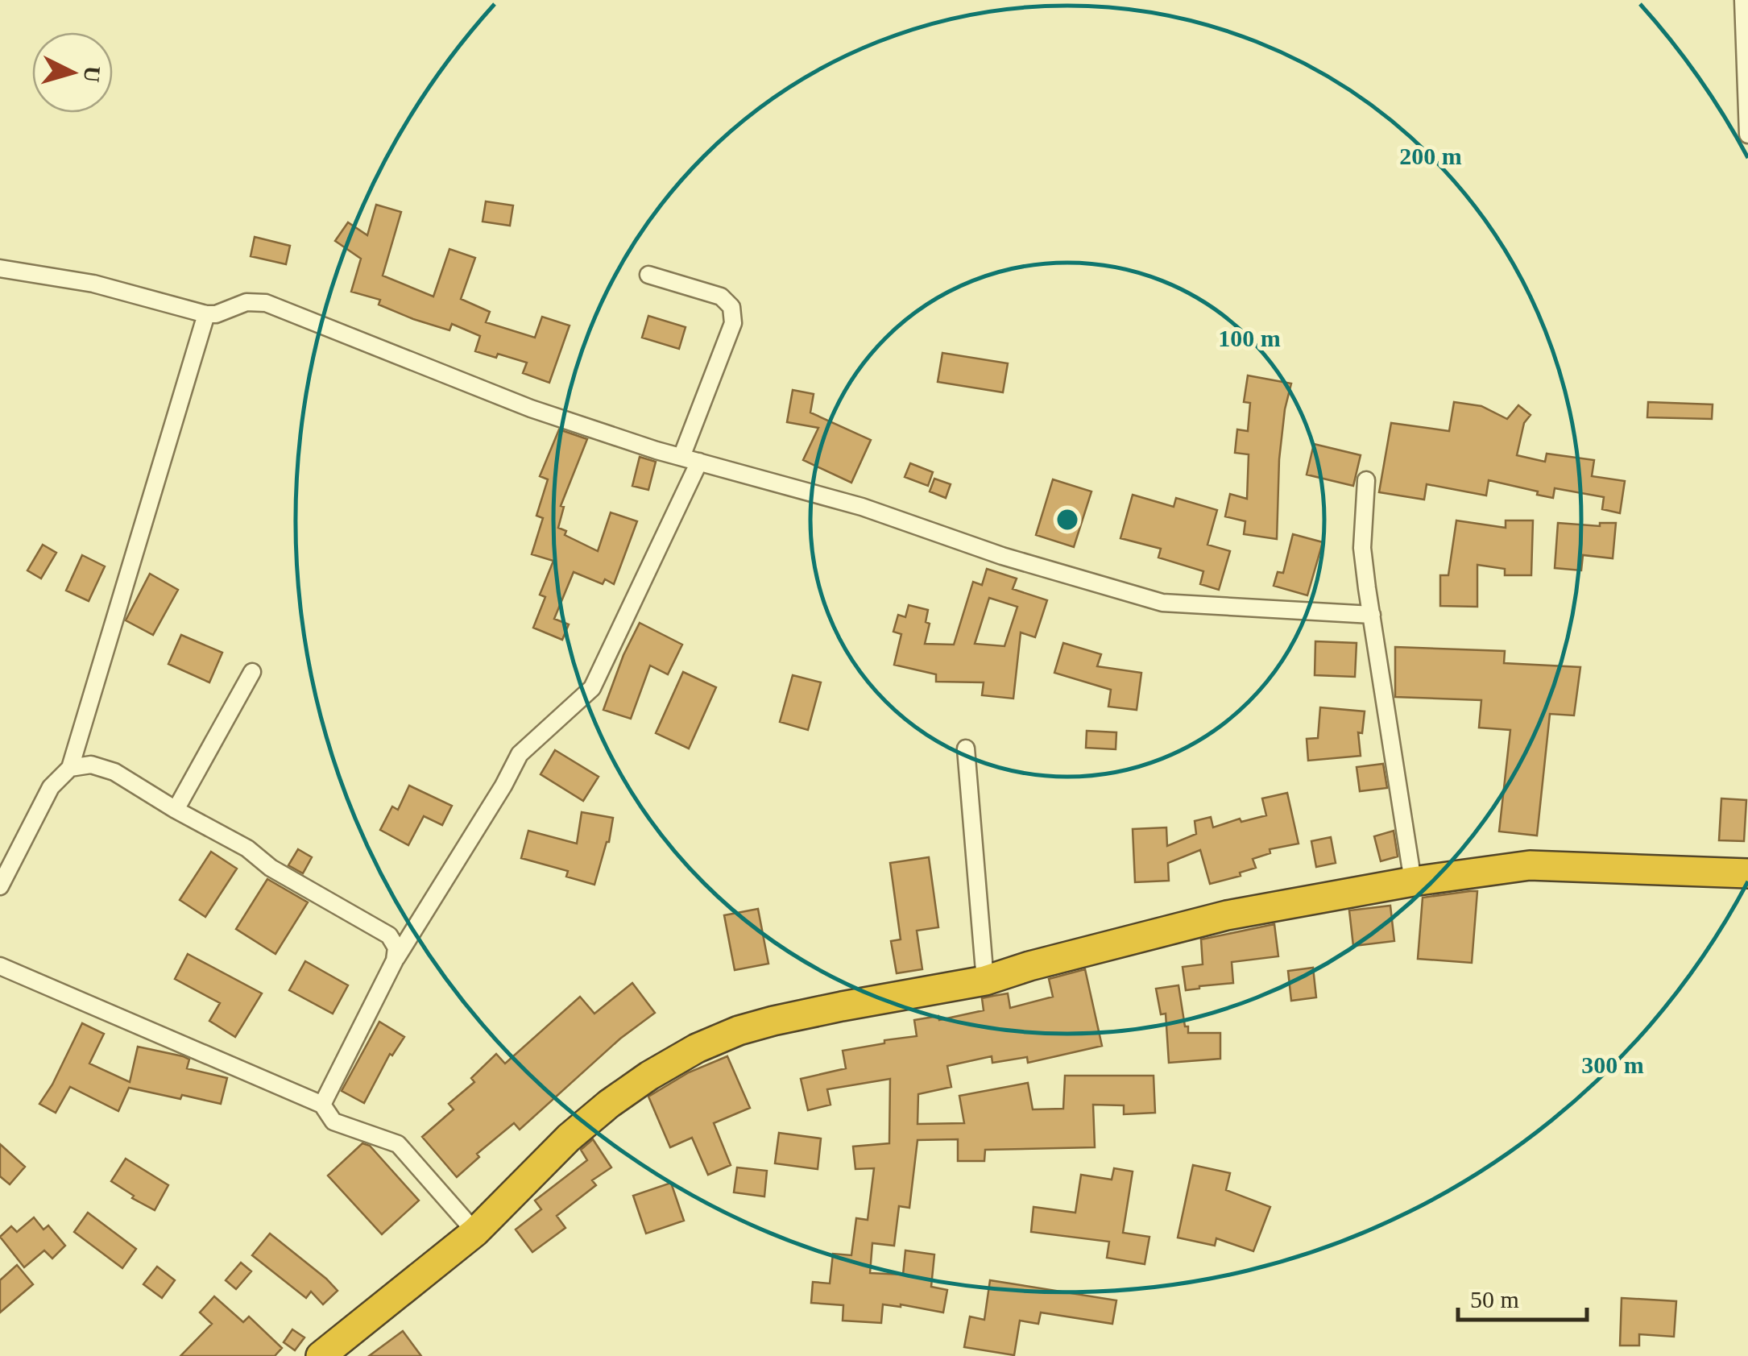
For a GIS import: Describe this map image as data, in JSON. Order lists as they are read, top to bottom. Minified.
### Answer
{"scale_bar":"50 m","north":"right","rings":["200 m","100 m","300 m"]}
